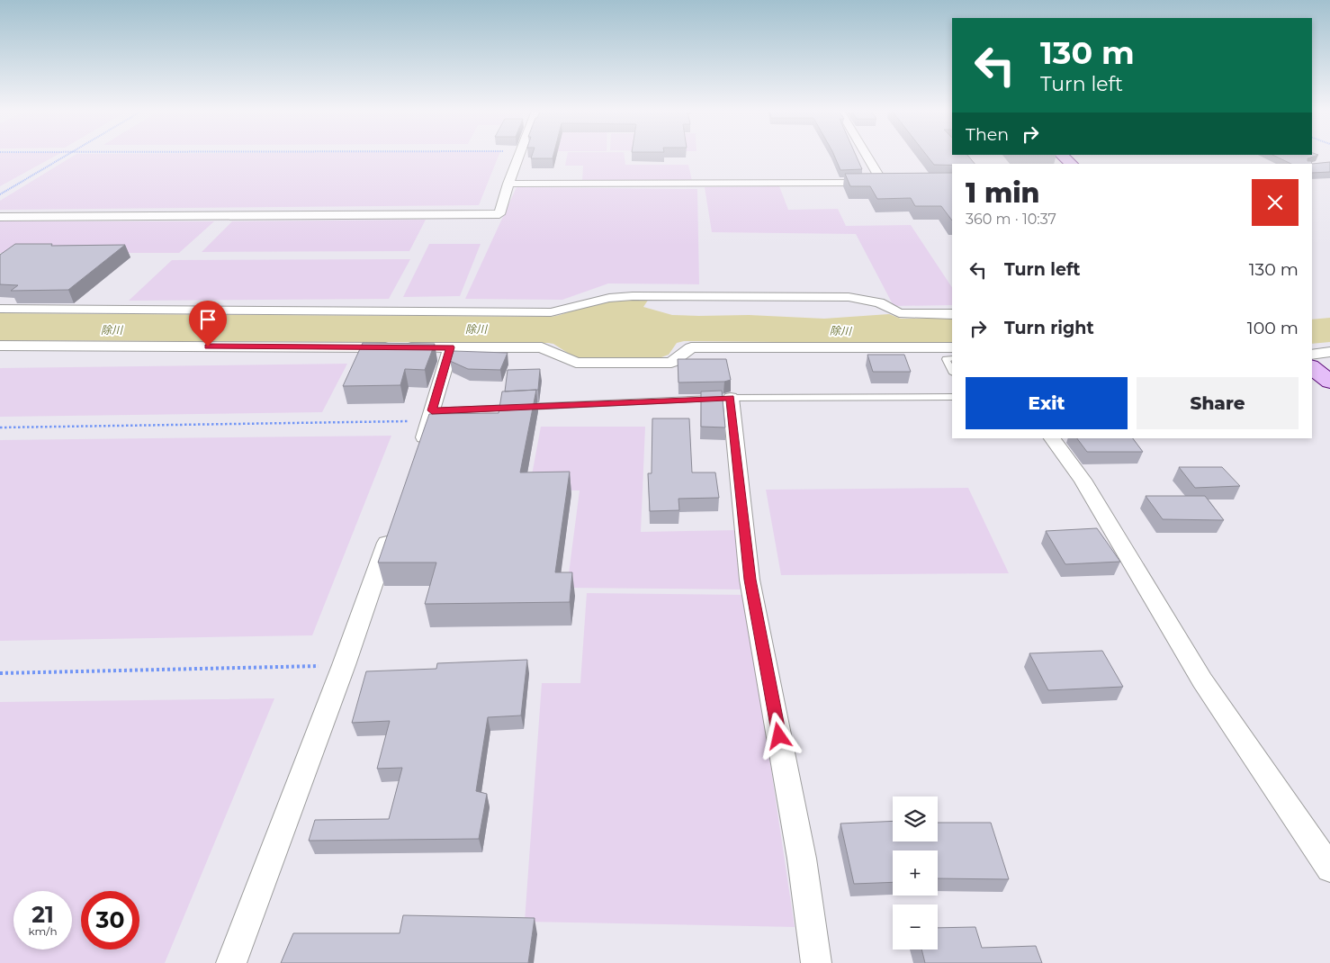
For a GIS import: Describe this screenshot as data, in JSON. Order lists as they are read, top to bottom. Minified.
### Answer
{"water":["除川"],"page":{"turn":["130 m","Turn left"],"then":"Then","heading":["1 min","360 m · 10:37"],"list":[{"name":"Turn left","value":"130 m"},{"name":"Turn right","value":"100 m"}],"buttons":["Exit","Share"],"map_buttons":["+","−"],"speed":"21 km/h","limit":"30"}}
